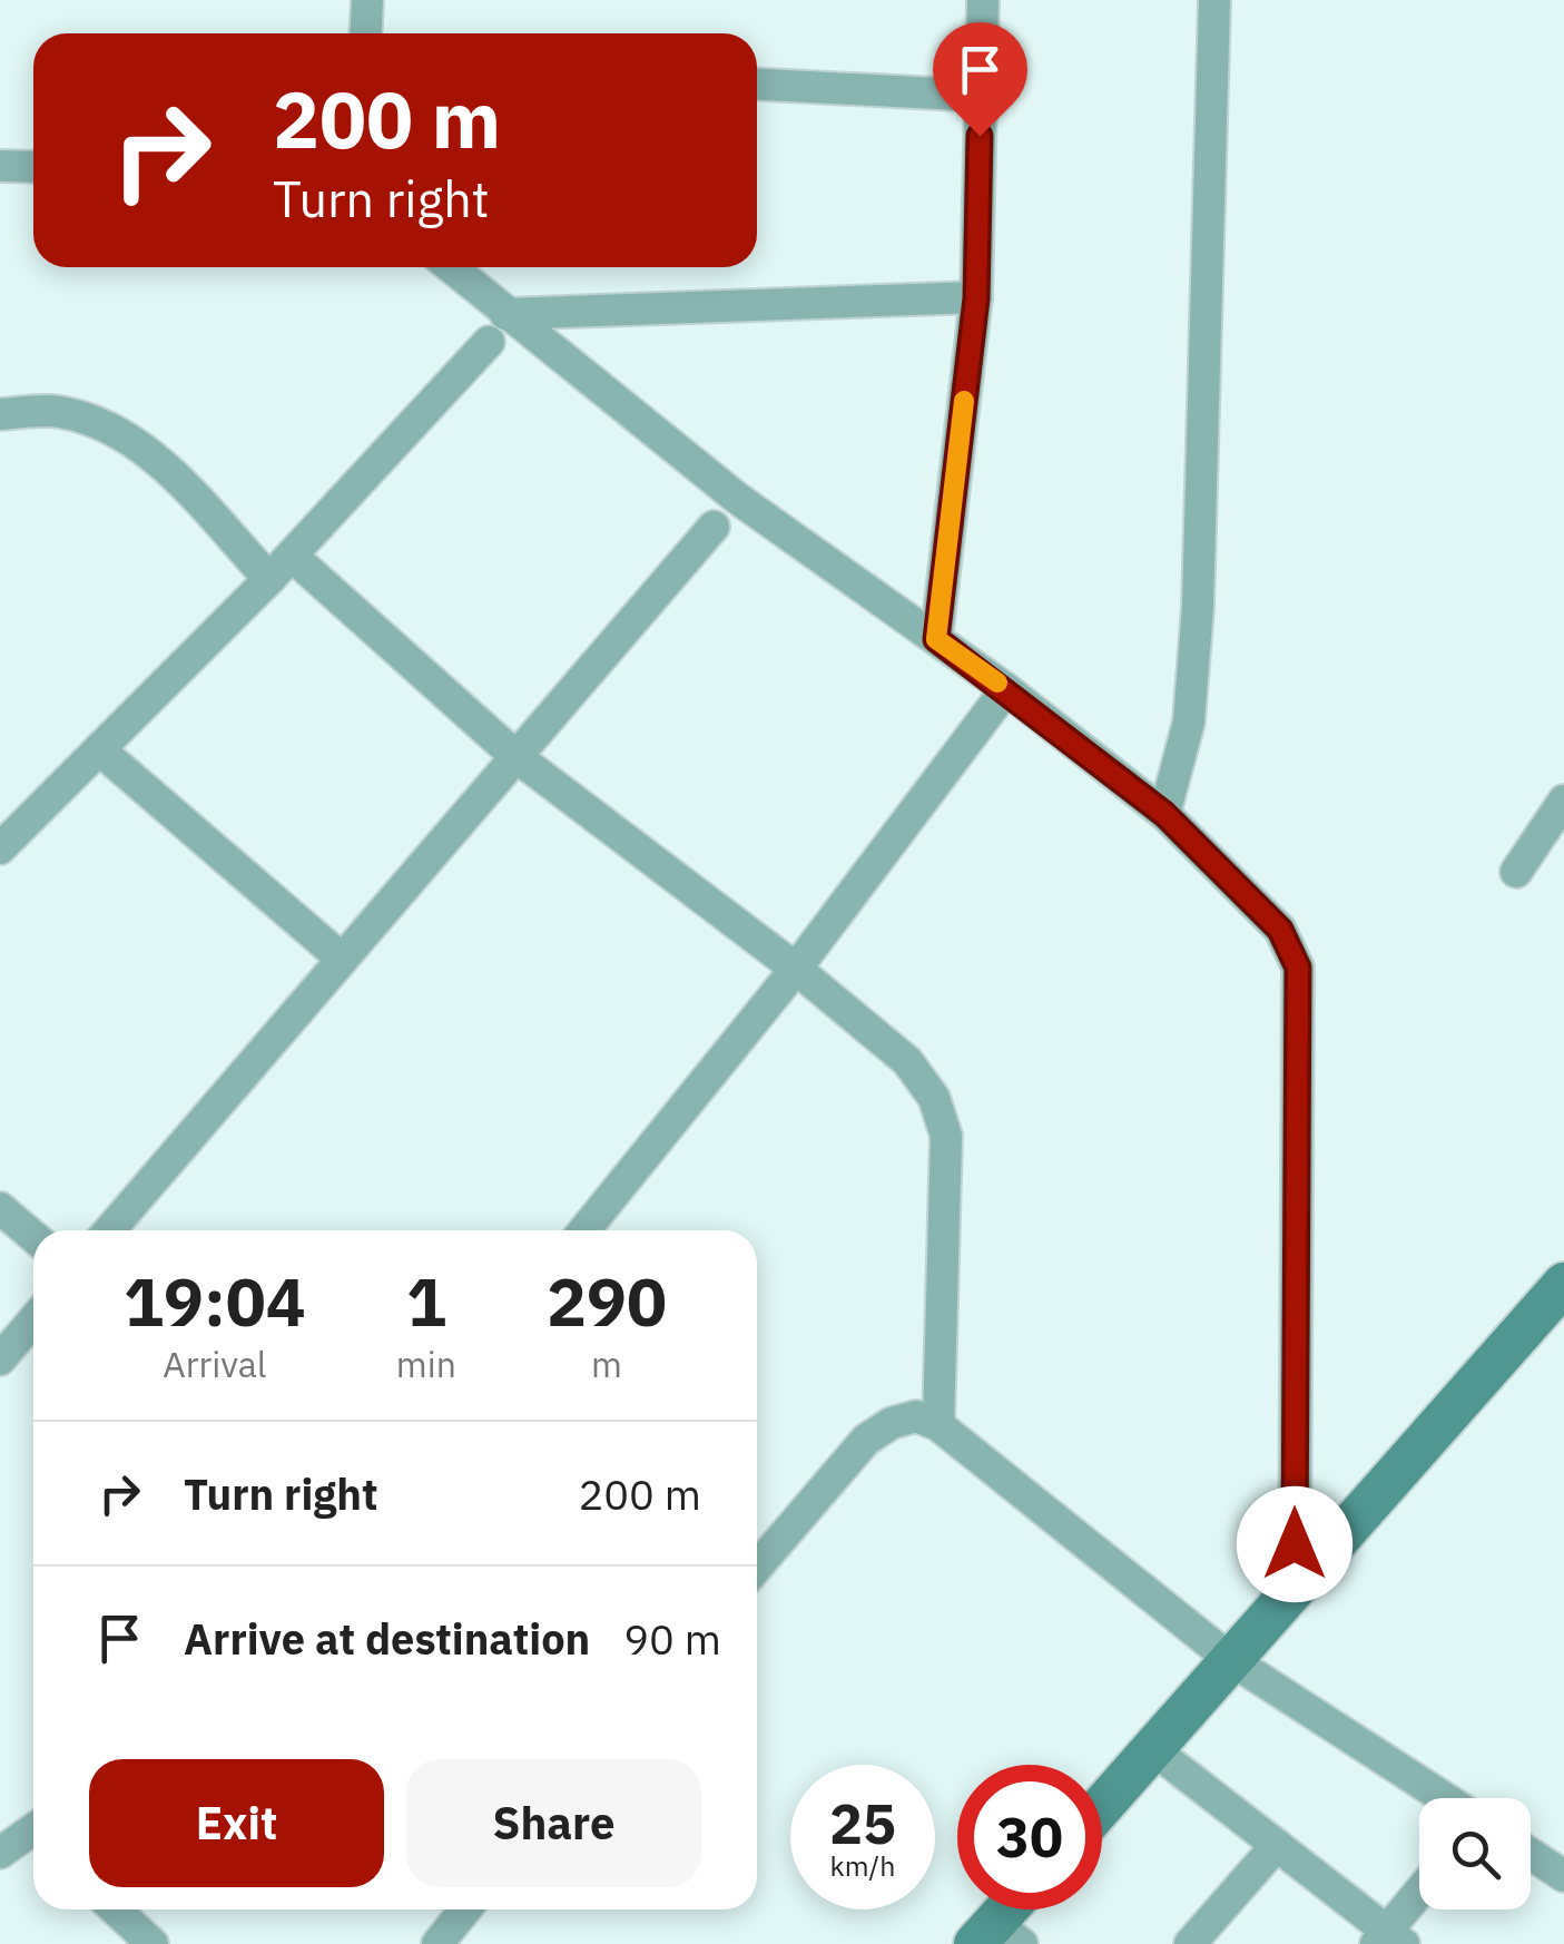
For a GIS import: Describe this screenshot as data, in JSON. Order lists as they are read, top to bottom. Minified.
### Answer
{"page":{"turn":["200 m","Turn right"],"eta":["19:04","Arrival","1","min","290","m"],"list":[{"name":"Turn right","value":"200 m"},{"name":"Arrive at destination","value":"90 m"}],"buttons":["Exit","Share"],"speed":"25 km/h","limit":"30"}}
